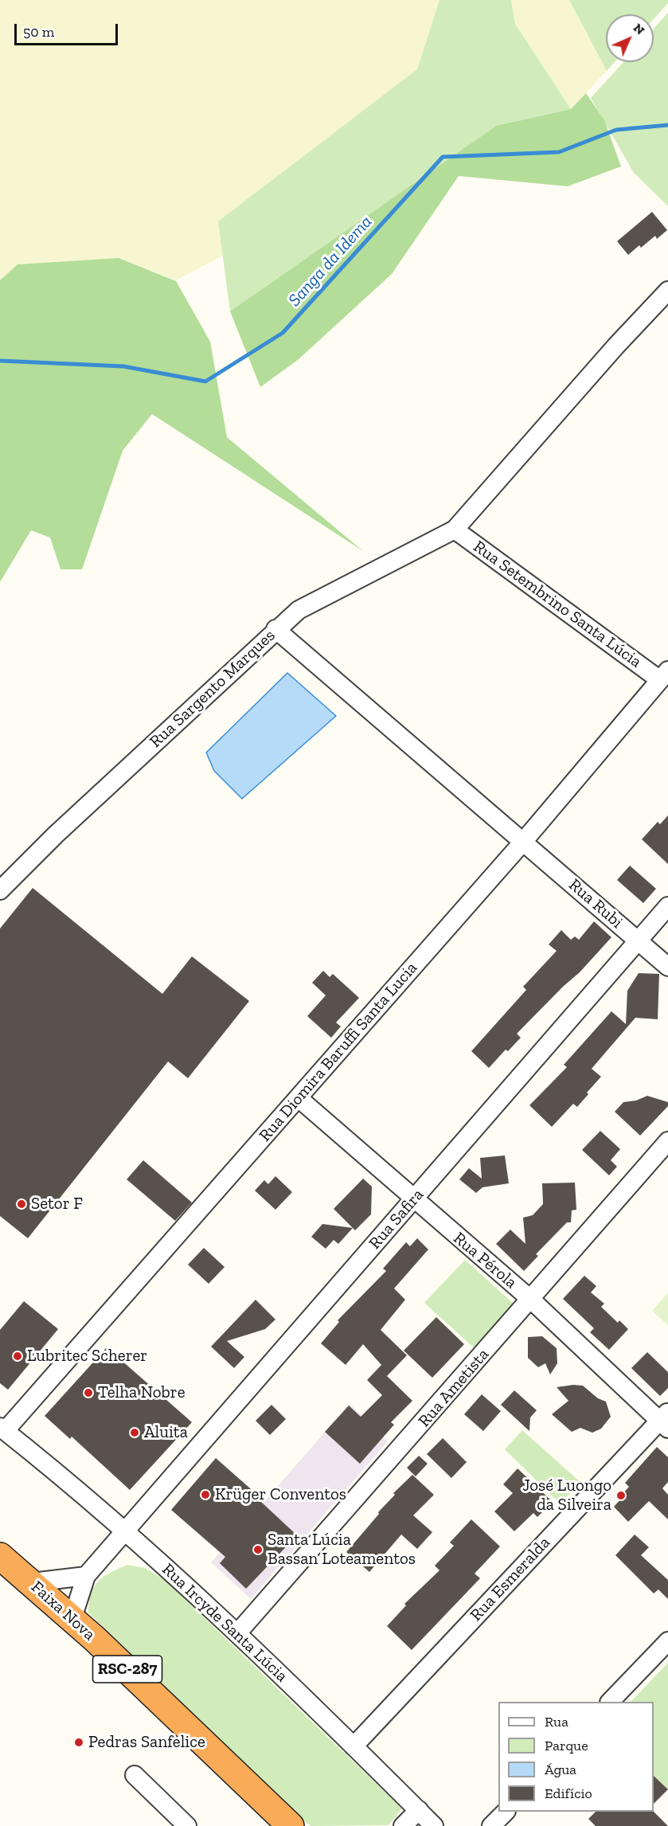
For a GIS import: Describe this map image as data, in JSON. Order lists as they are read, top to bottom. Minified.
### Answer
{"streets":{"highway":["Faixa Nova","RSC-287"],"street":["Rua Setembrino Santa Lúcia","Rua Sargento Marques","Rua Rubi","Rua Diomira Baruffi Santa Lucia","Rua Safira","Rua Pérola","Rua Ametista","Rua Esmeralda","Rua Ircyde Santa Lúcia"]},"crossings":[["Rua Setembrino Santa Lúcia","Rua Sargento Marques"],["Rua Setembrino Santa Lúcia","Rua Diomira Baruffi Santa Lucia"],["Rua Sargento Marques","Rua Rubi"],["Rua Rubi","Rua Diomira Baruffi Santa Lucia"],["Rua Rubi","Rua Safira"],["Rua Diomira Baruffi Santa Lucia","Rua Pérola"],["Rua Diomira Baruffi Santa Lucia","Rua Ircyde Santa Lúcia"],["Rua Safira","Rua Pérola"],["Rua Safira","Rua Ircyde Santa Lúcia"],["Rua Pérola","Rua Ametista"],["Rua Pérola","Rua Esmeralda"],["Rua Ametista","Rua Ircyde Santa Lúcia"],["Rua Esmeralda","Rua Ircyde Santa Lúcia"]],"water":["Sanga da Idema"],"places":["Setor F","Lubritec Scherer","Telha Nobre","Aluita","Krüger Conventos","José Luongo da Silveira","Santa Lúcia Bassan Loteamentos","Pedras Sanfelice"],"legend":["Rua","Parque","Água","Edifício"],"scale_bar":"50 m","north":"top right"}
